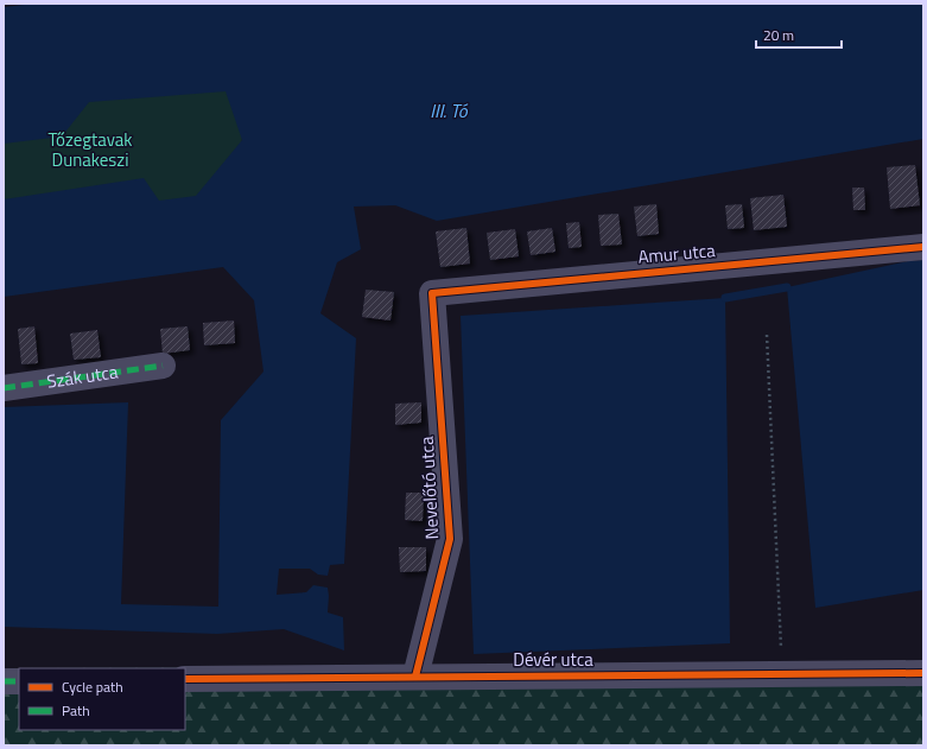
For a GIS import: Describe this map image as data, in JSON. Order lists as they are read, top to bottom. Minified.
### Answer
{"streets":{"street":["Amur utca","Szák utca","Nevelőtó utca","Dévér utca"]},"crossings":[["Amur utca","Nevelőtó utca"],["Nevelőtó utca","Dévér utca"]],"water":["III. Tó"],"parks":["Tőzegtavak Dunakeszi"],"legend":["Cycle path","Path"],"scale_bar":"20 m"}
